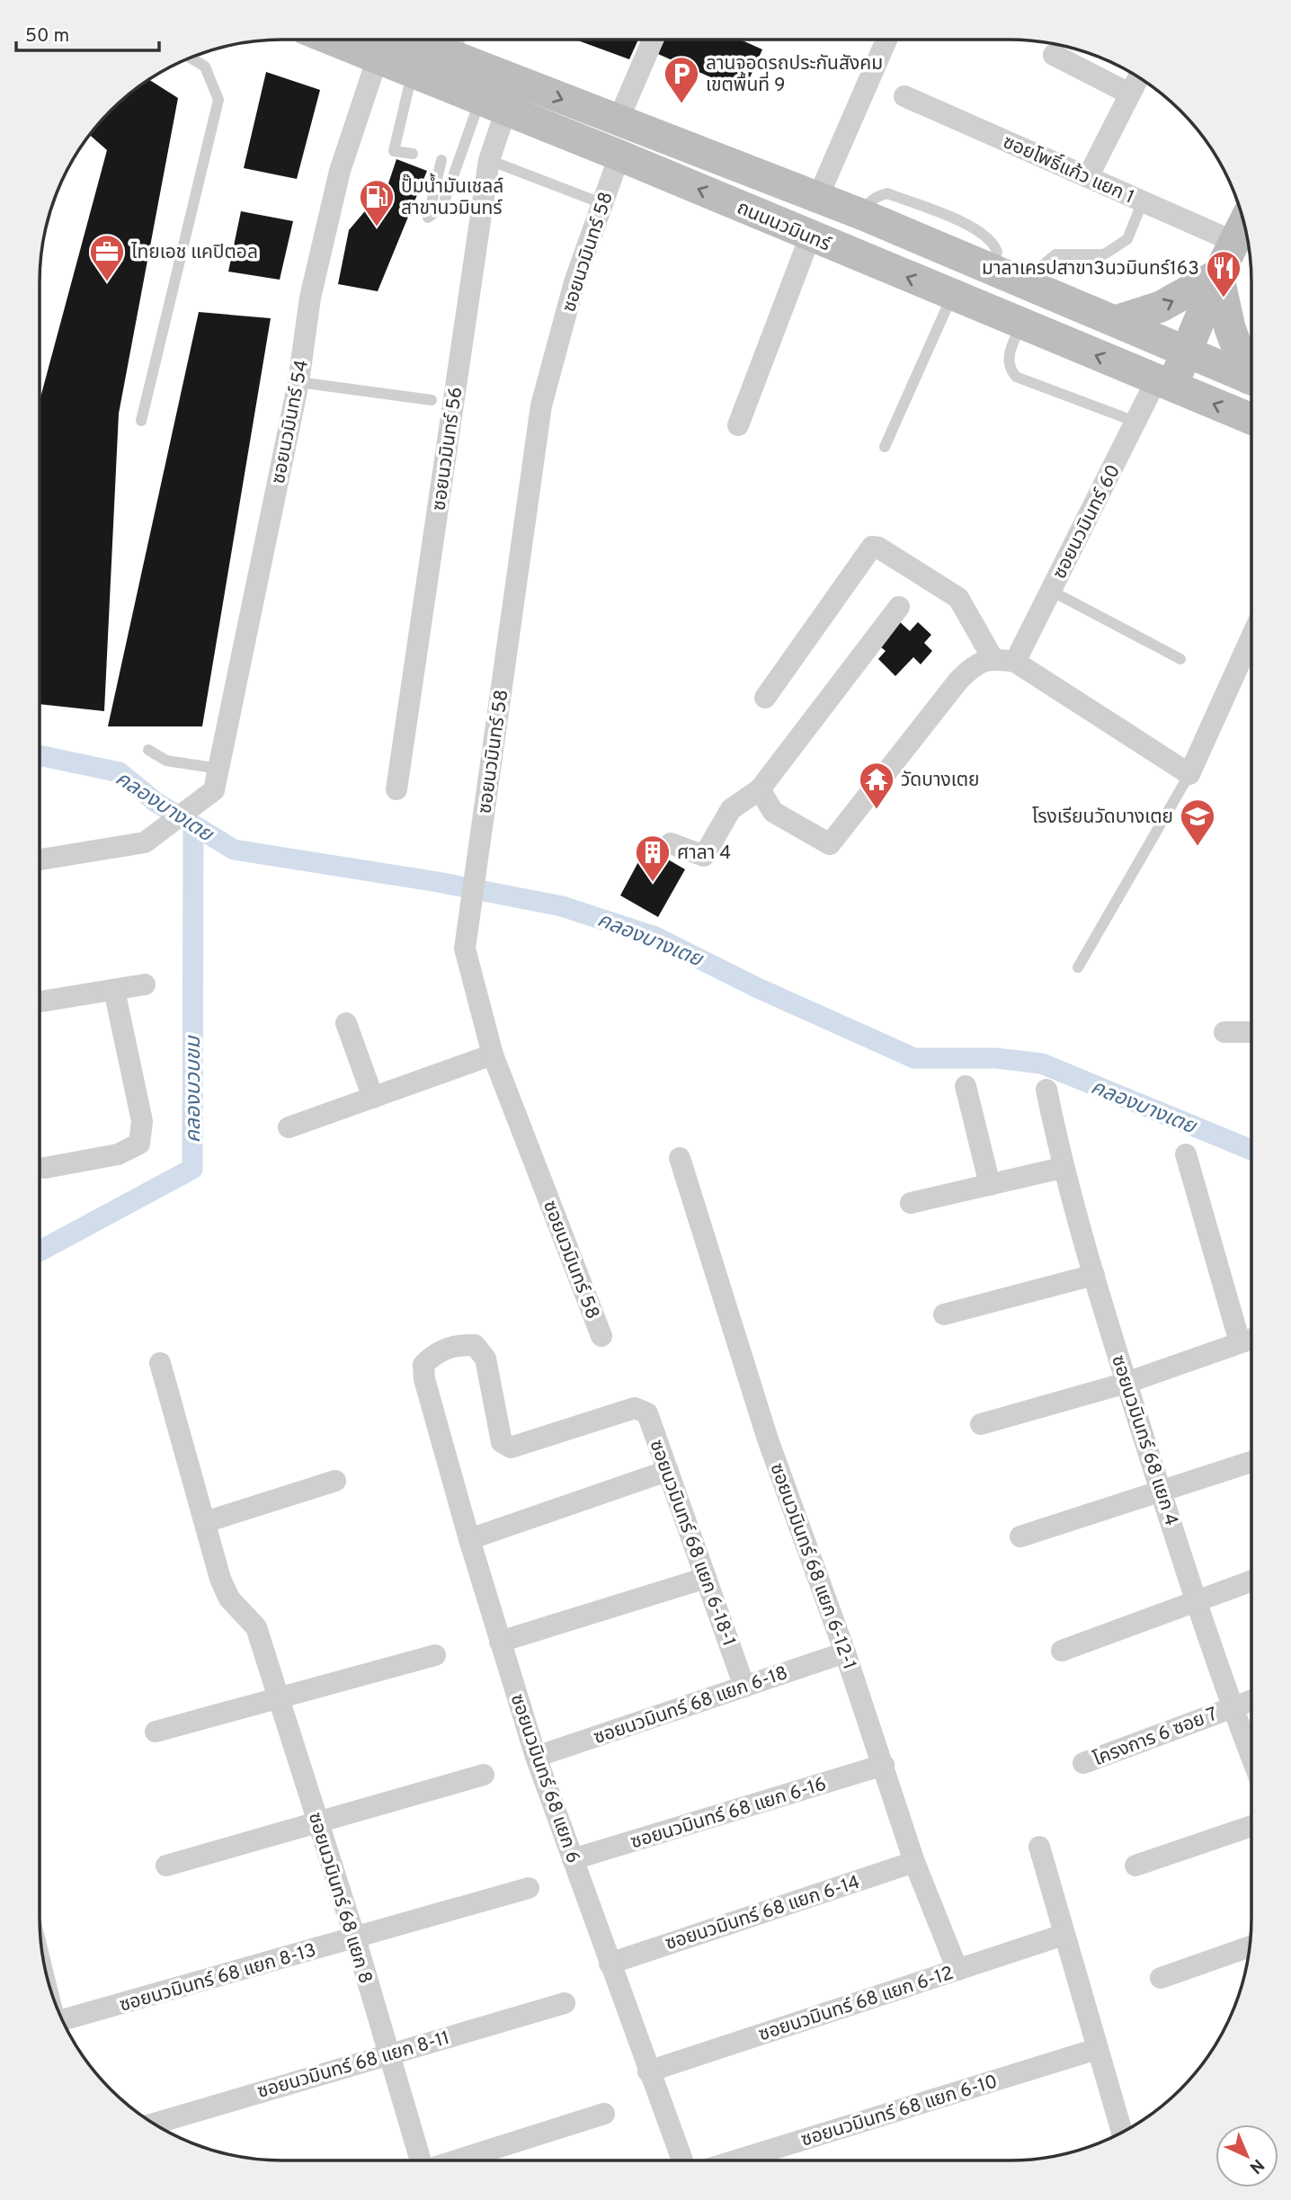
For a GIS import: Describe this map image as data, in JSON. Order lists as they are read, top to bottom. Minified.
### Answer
{"streets":{"main road":["ถนนนวมินทร์"],"street":["ซอยโพธิ์แก้ว แยก 1","ซอยนวมินทร์ 58","ซอยนวมินทร์ 54","ซอยนวมินทร์ 56","ซอยนวมินทร์ 60","ซอยนวมินทร์ 68 แยก 4","ซอยนวมินทร์ 68 แยก 6-18-1","ซอยนวมินทร์ 68 แยก 6-12-1","ซอยนวมินทร์ 68 แยก 6-18","โครงการ 6 ซอย 7","ซอยนวมินทร์ 68 แยก 6","ซอยนวมินทร์ 68 แยก 6-16","ซอยนวมินทร์ 68 แยก 8","ซอยนวมินทร์ 68 แยก 6-14","ซอยนวมินทร์ 68 แยก 8-13","ซอยนวมินทร์ 68 แยก 6-12","ซอยนวมินทร์ 68 แยก 8-11","ซอยนวมินทร์ 68 แยก 6-10"]},"crossings":[["ถนนนวมินทร์","ซอยนวมินทร์ 58"],["ถนนนวมินทร์","ซอยนวมินทร์ 54"],["ถนนนวมินทร์","ซอยนวมินทร์ 56"],["ถนนนวมินทร์","ซอยนวมินทร์ 60"],["ซอยนวมินทร์ 68 แยก 4","โครงการ 6 ซอย 7"],["ซอยนวมินทร์ 68 แยก 6-18-1","ซอยนวมินทร์ 68 แยก 6-18"],["ซอยนวมินทร์ 68 แยก 6-18-1","ซอยนวมินทร์ 68 แยก 6"],["ซอยนวมินทร์ 68 แยก 6-12-1","ซอยนวมินทร์ 68 แยก 6-18"],["ซอยนวมินทร์ 68 แยก 6-12-1","ซอยนวมินทร์ 68 แยก 6-16"],["ซอยนวมินทร์ 68 แยก 6-12-1","ซอยนวมินทร์ 68 แยก 6-14"],["ซอยนวมินทร์ 68 แยก 6-12-1","ซอยนวมินทร์ 68 แยก 6-12"],["ซอยนวมินทร์ 68 แยก 6-18","ซอยนวมินทร์ 68 แยก 6"],["ซอยนวมินทร์ 68 แยก 6","ซอยนวมินทร์ 68 แยก 6-16"],["ซอยนวมินทร์ 68 แยก 6","ซอยนวมินทร์ 68 แยก 6-14"],["ซอยนวมินทร์ 68 แยก 6","ซอยนวมินทร์ 68 แยก 6-12"],["ซอยนวมินทร์ 68 แยก 8","ซอยนวมินทร์ 68 แยก 8-13"],["ซอยนวมินทร์ 68 แยก 8","ซอยนวมินทร์ 68 แยก 8-11"]],"water":["คลองบางเตย","คลองบวบขม"],"places":{"parking":["ลานจอดรถประกันสังคม เขตพื้นที่ 9"],"fuel station":["ปั๊มน้ำมันเชลล์ สาขานวมินทร์"],"office":["ไทยเอช แคปิตอล"],"restaurant":["มาลาเครปสาขา3นวมินทร์163"],"temple":["วัดบางเตย"],"school or university":["โรงเรียนวัดบางเตย"],"building":["ศาลา 4"]},"scale_bar":"50 m","north":"bottom right"}
